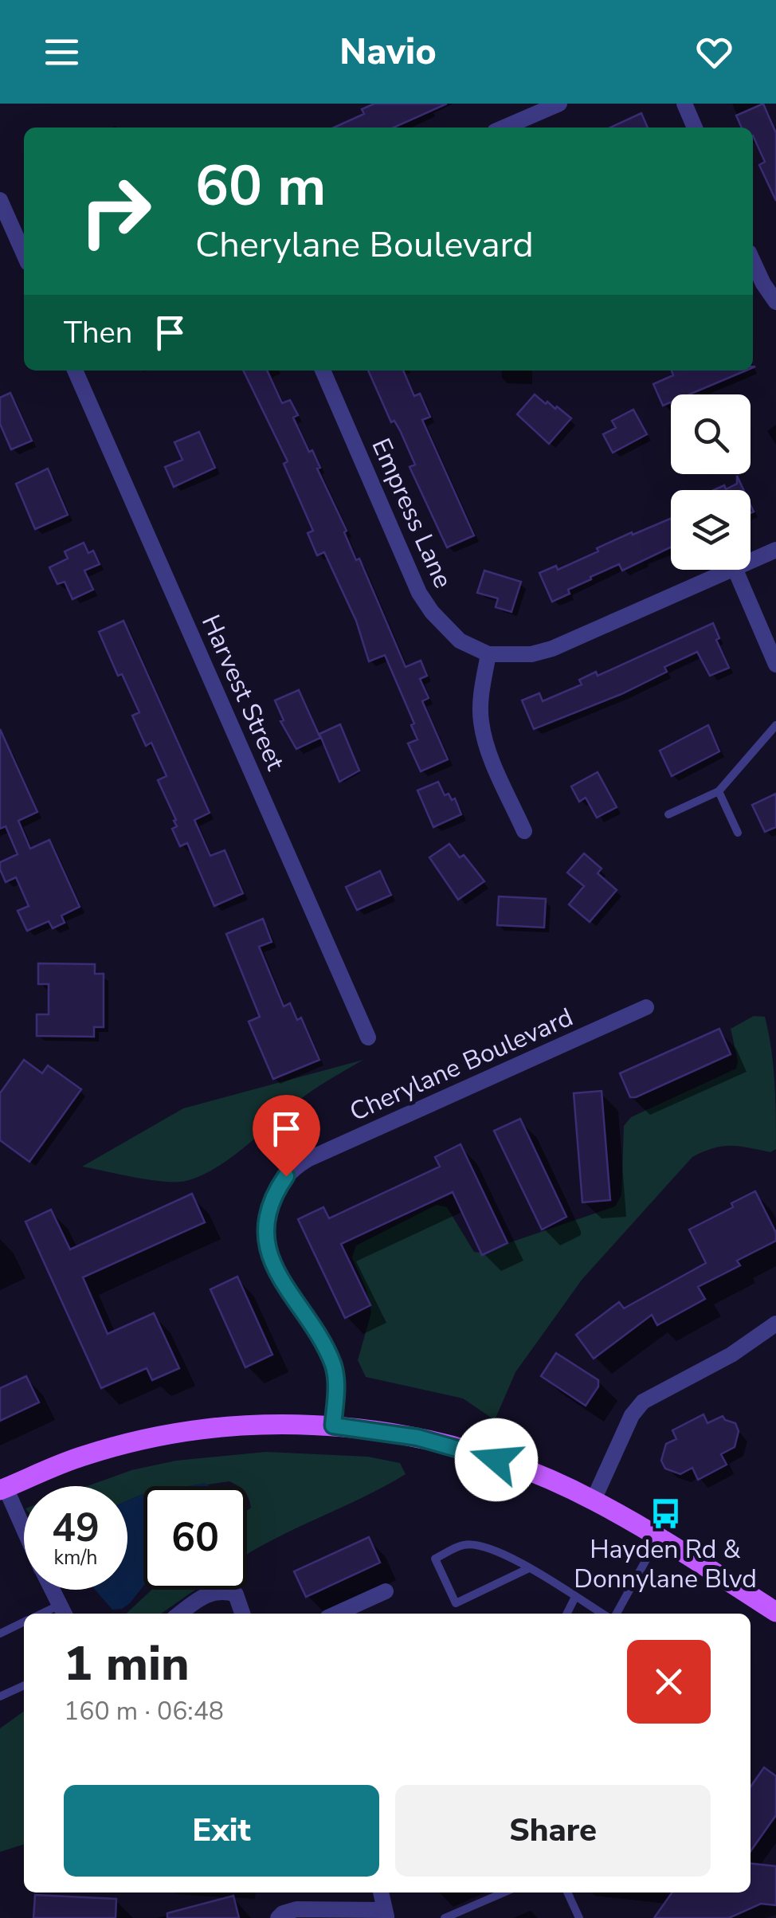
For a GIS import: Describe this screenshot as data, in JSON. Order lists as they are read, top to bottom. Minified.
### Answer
{"streets":{"street":["Empress Lane","Harvest Street","Cherylane Boulevard"]},"places":{"bus stop":["Hayden Rd & Donnylane Blvd"]},"page":{"header":"Navio","turn":["60 m","Cherylane Boulevard"],"then":"Then","speed":"49 km/h","limit":"60","heading":["1 min","160 m · 06:48"],"buttons":["Exit","Share"]}}
